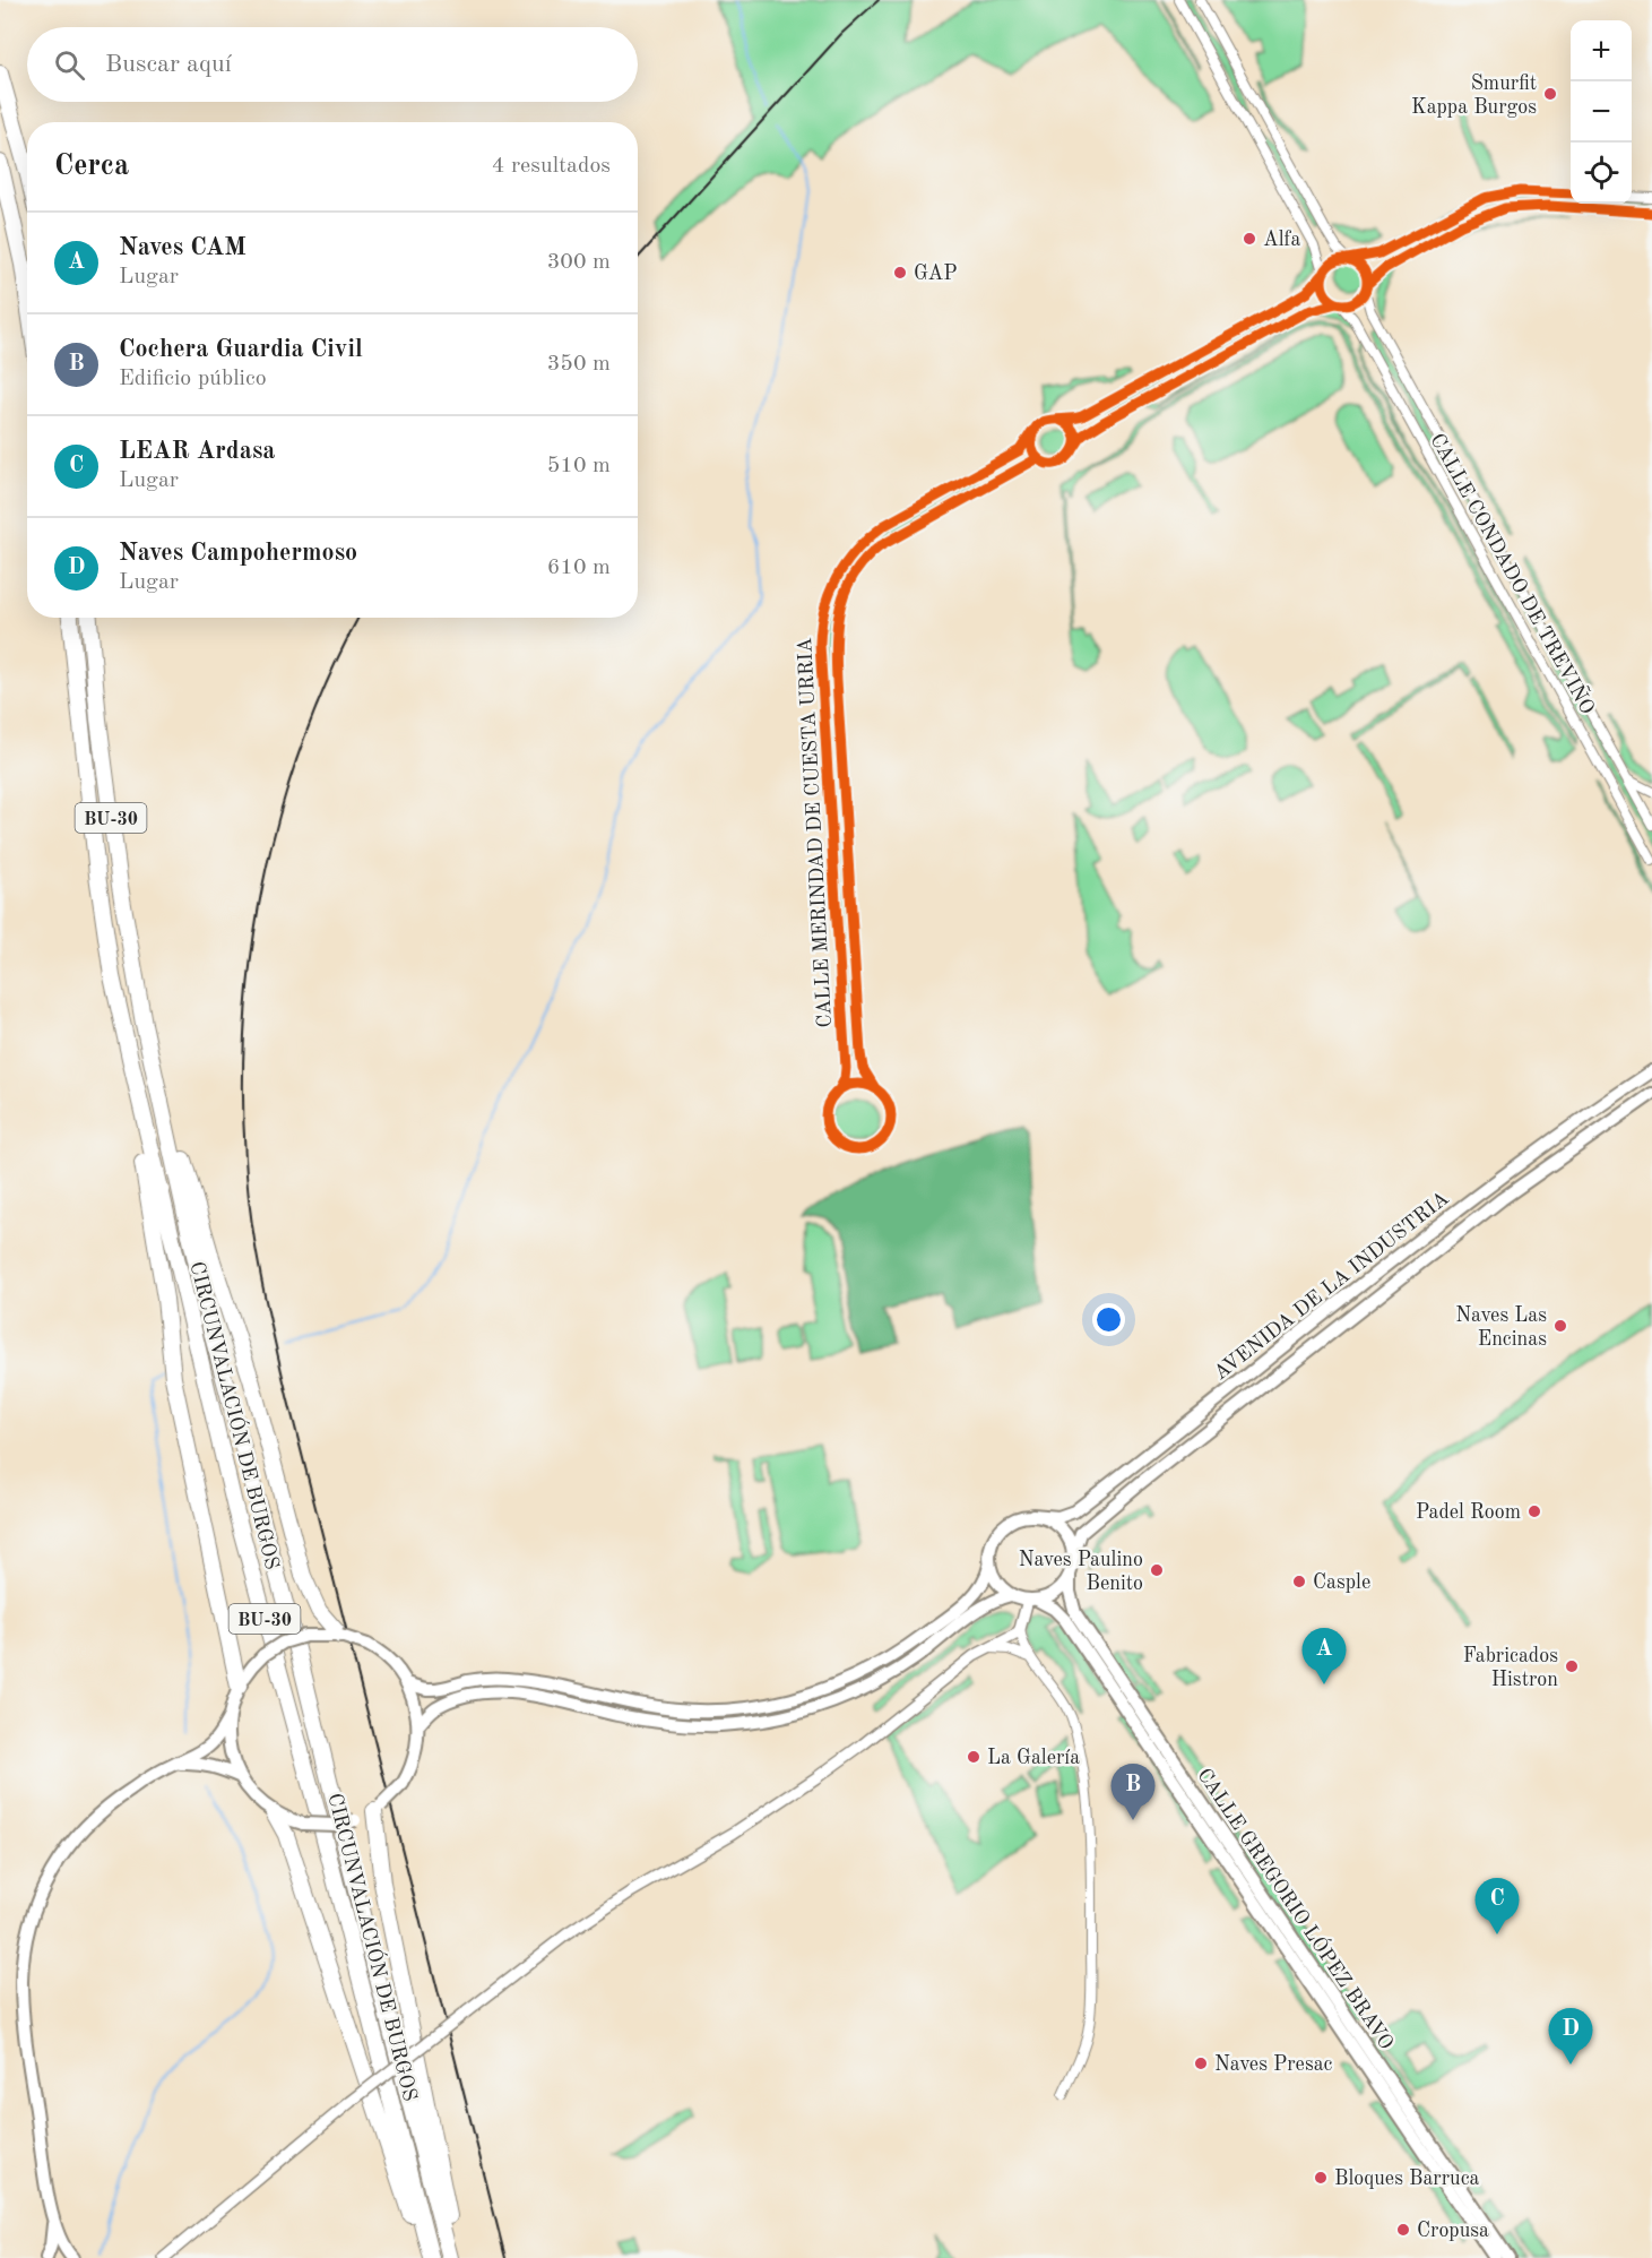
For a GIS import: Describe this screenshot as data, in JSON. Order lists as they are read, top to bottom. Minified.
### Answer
{"streets":{"highway":["BU-30","CIRCUNVALACIÓN DE BURGOS"],"main road":["AVENIDA DE LA INDUSTRIA","CALLE GREGORIO LÓPEZ BRAVO"],"street":["CALLE CONDADO DE TREVIÑO","CALLE MERINDAD DE CUESTA URRIA"]},"crossings":[["AVENIDA DE LA INDUSTRIA","CALLE GREGORIO LÓPEZ BRAVO"]],"places":["Smurfit Kappa Burgos","Alfa","GAP","Naves Las Encinas","Padel Room","Naves Paulino Benito","Casple","Fabricados Histron","La Galería","Naves Presac","Bloques Barruca","Cropusa"],"page":{"map_buttons":["+","−"],"search":"Buscar aquí","heading":["Cerca","4 resultados"],"list":[{"mark":"A","name":"Naves CAM","note":"Lugar","value":"300 m"},{"mark":"B","name":"Cochera Guardia Civil","note":"Edificio público","value":"350 m"},{"mark":"C","name":"LEAR Ardasa","note":"Lugar","value":"510 m"},{"mark":"D","name":"Naves Campohermoso","note":"Lugar","value":"610 m"}],"pins":["A","B","C","D"]}}
